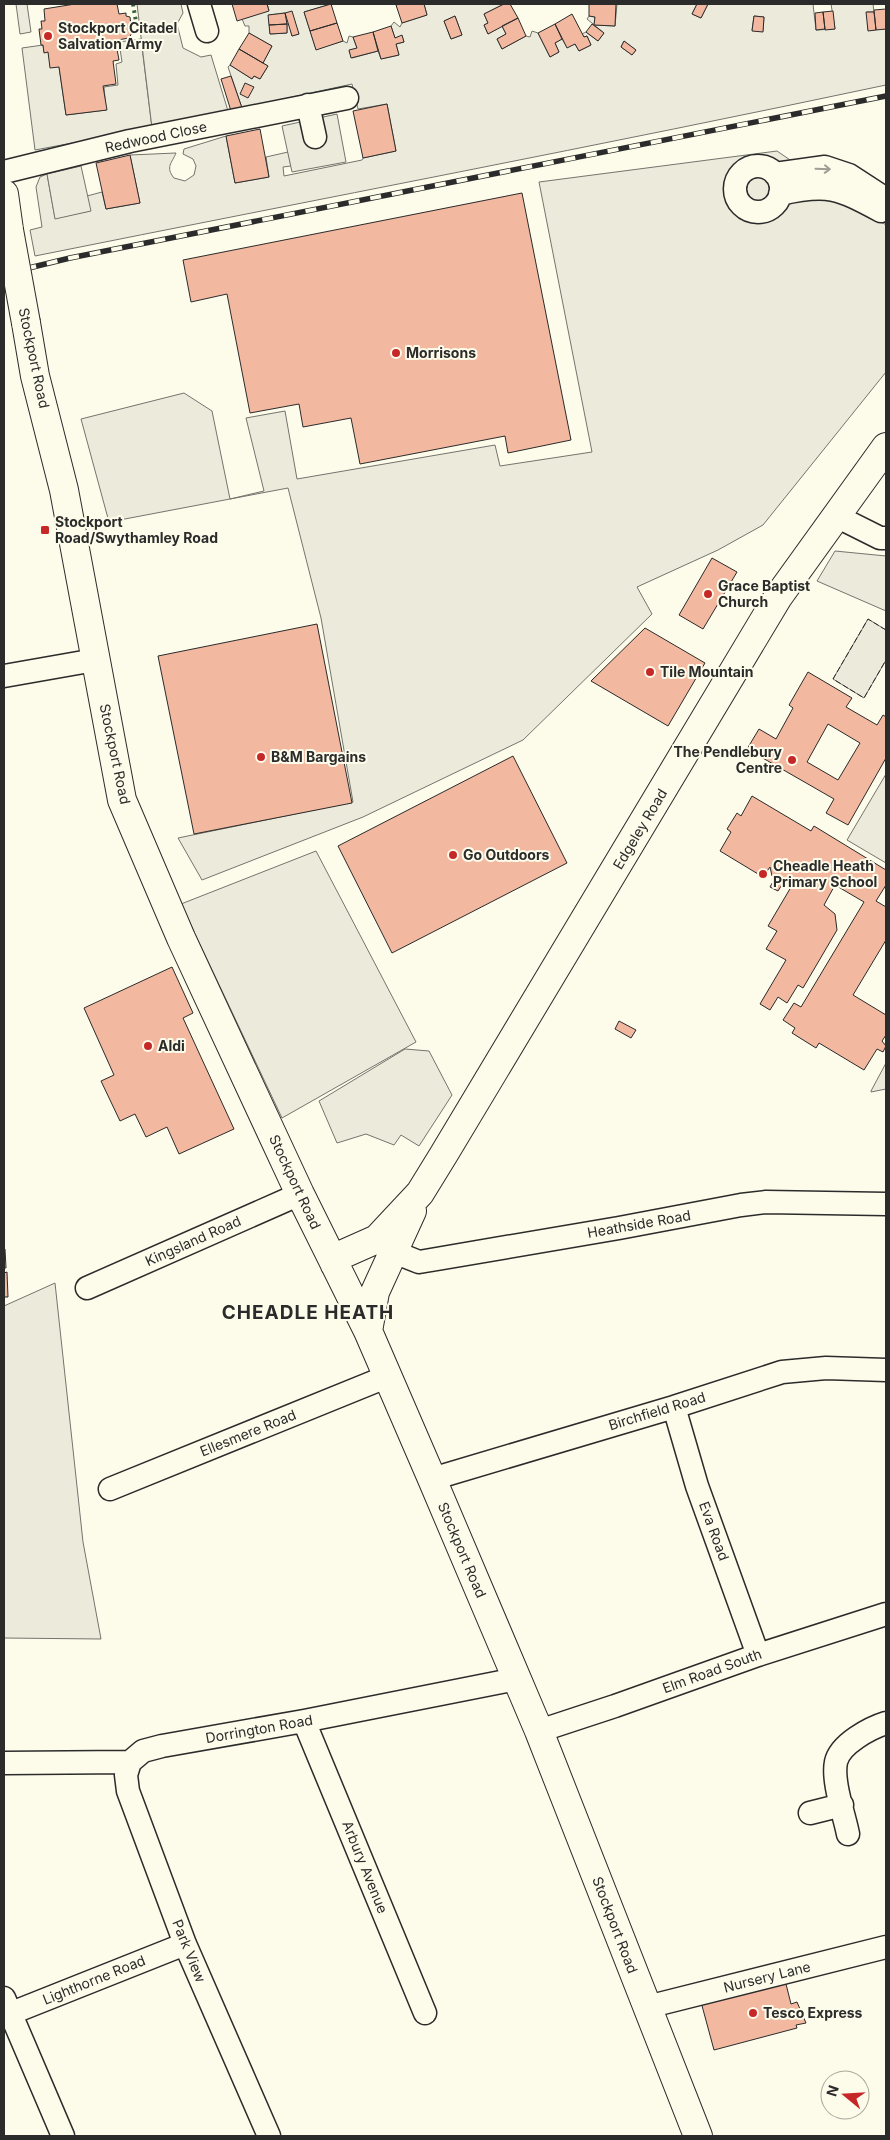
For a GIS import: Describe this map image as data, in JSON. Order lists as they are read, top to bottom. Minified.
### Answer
{"streets":{"main road":["Stockport Road","Edgeley Road"],"street":["Redwood Close","Heathside Road","Kingsland Road","Birchfield Road","Ellesmere Road","Eva Road","Elm Road South","Dorrington Road","Arbury Avenue","Park View","Nursery Lane","Lighthorne Road"]},"crossings":[["Stockport Road","Edgeley Road"],["Stockport Road","Kingsland Road"],["Stockport Road","Birchfield Road"],["Stockport Road","Ellesmere Road"],["Stockport Road","Elm Road South"],["Stockport Road","Dorrington Road"],["Stockport Road","Nursery Lane"],["Edgeley Road","Heathside Road"],["Birchfield Road","Eva Road"],["Eva Road","Elm Road South"],["Dorrington Road","Arbury Avenue"],["Dorrington Road","Park View"],["Park View","Lighthorne Road"]],"districts":["CHEADLE HEATH"],"places":{"other":["Stockport Citadel Salvation Army","Morrisons","Grace Baptist Church","Tile Mountain","B&M Bargains","The Pendlebury Centre","Go Outdoors","Cheadle Heath Primary School","Aldi","Tesco Express"],"transit":["Stockport Road/Swythamley Road"]},"north":"left"}
